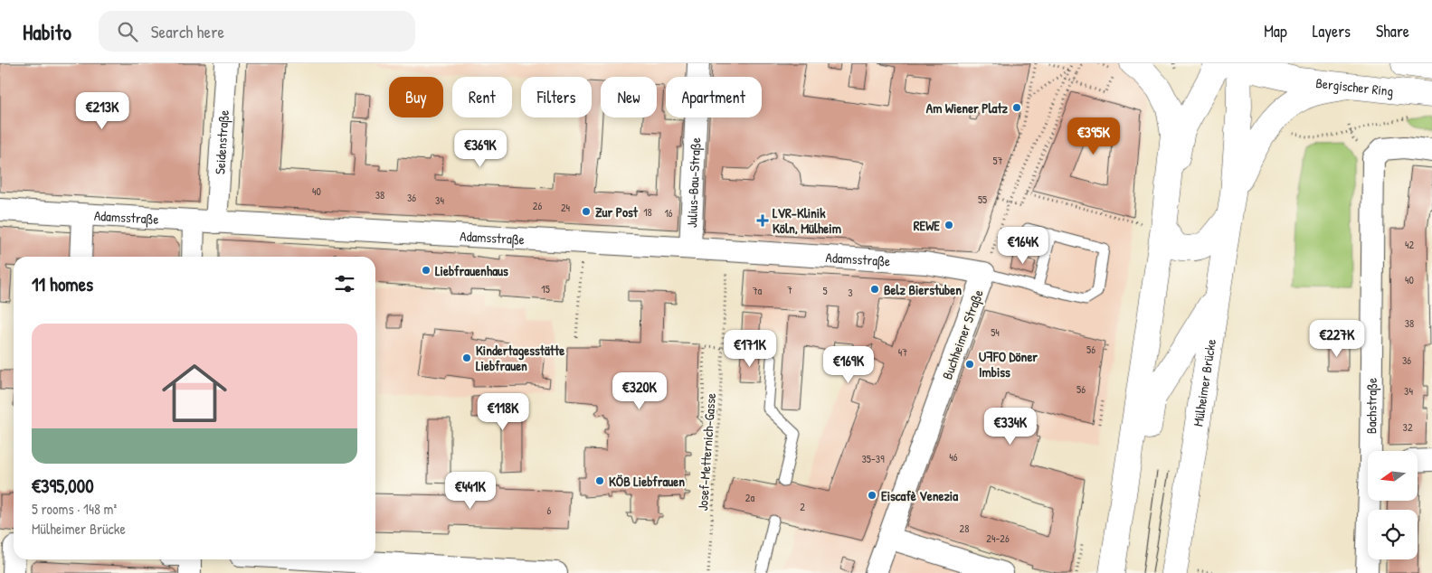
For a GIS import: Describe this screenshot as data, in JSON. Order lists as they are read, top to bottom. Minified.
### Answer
{"streets":{"main road":["Bergischer Ring","Mülheimer Brücke"],"street":["Seidenstraße","Julius-Bau-Straße","Adamsstraße","Buchheimer Straße","Bachstraße"],"path":["Josef-Metternich-Gasse"]},"crossings":[["Seidenstraße","Adamsstraße"],["Julius-Bau-Straße","Adamsstraße"],["Adamsstraße","Buchheimer Straße"],["Adamsstraße","Josef-Metternich-Gasse"]],"places":{"other":["Am Wiener Platz","Zur Post","REWE","Liebfrauenhaus","Belz Bierstuben","Kindertagesstätte Liebfrauen","UꟻFO Döner Imbiss","KÖB Liebfrauen","Eiscafè Venezia"],"health":["LVR-Klinik Köln, Mülheim"]},"house_numbers":["57","40","38","36","55","34","26","24","18","16","42","40","15","7","7a","5","3","38","54","56","47","36","56","34","32","46","35-39","2a","2","6","28","24-26"],"north":"left","page":{"header":"Habito","search":"Search here","nav":["Map","Layers","Share"],"chip":["Buy","Rent","Filters","New","Apartment"],"price":["€213K","€395K","€369K","€164K","€227K","€171K","€169K","€320K","€118K","€334K","€441K"],"heading":"11 homes","list":[{"name":"€395,000","note":"5 rooms · 148 m² · Mülheimer Brücke"}]}}
